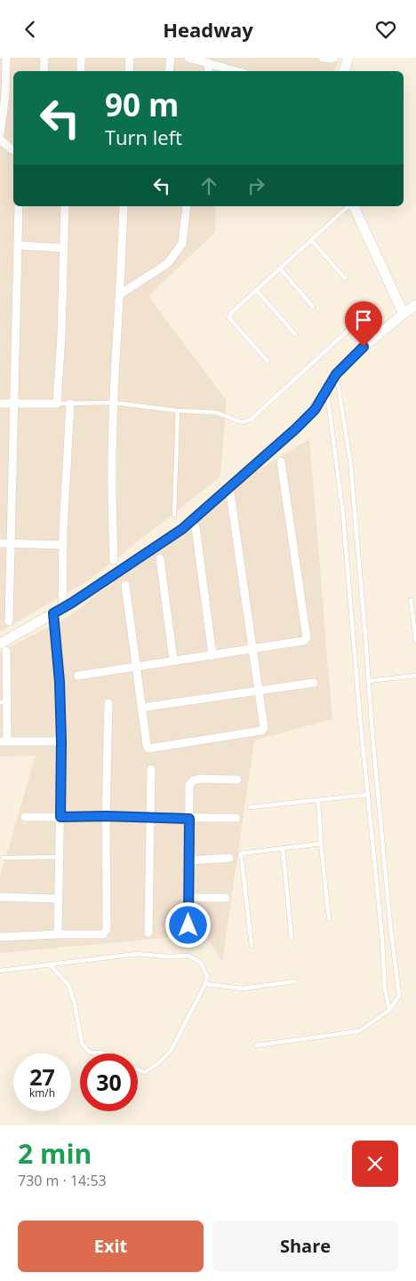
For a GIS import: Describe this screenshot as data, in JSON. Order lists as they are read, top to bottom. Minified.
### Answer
{"page":{"header":"Headway","turn":["90 m","Turn left"],"speed":"27 km/h","limit":"30","heading":["2 min","730 m · 14:53"],"buttons":["Exit","Share"]}}
